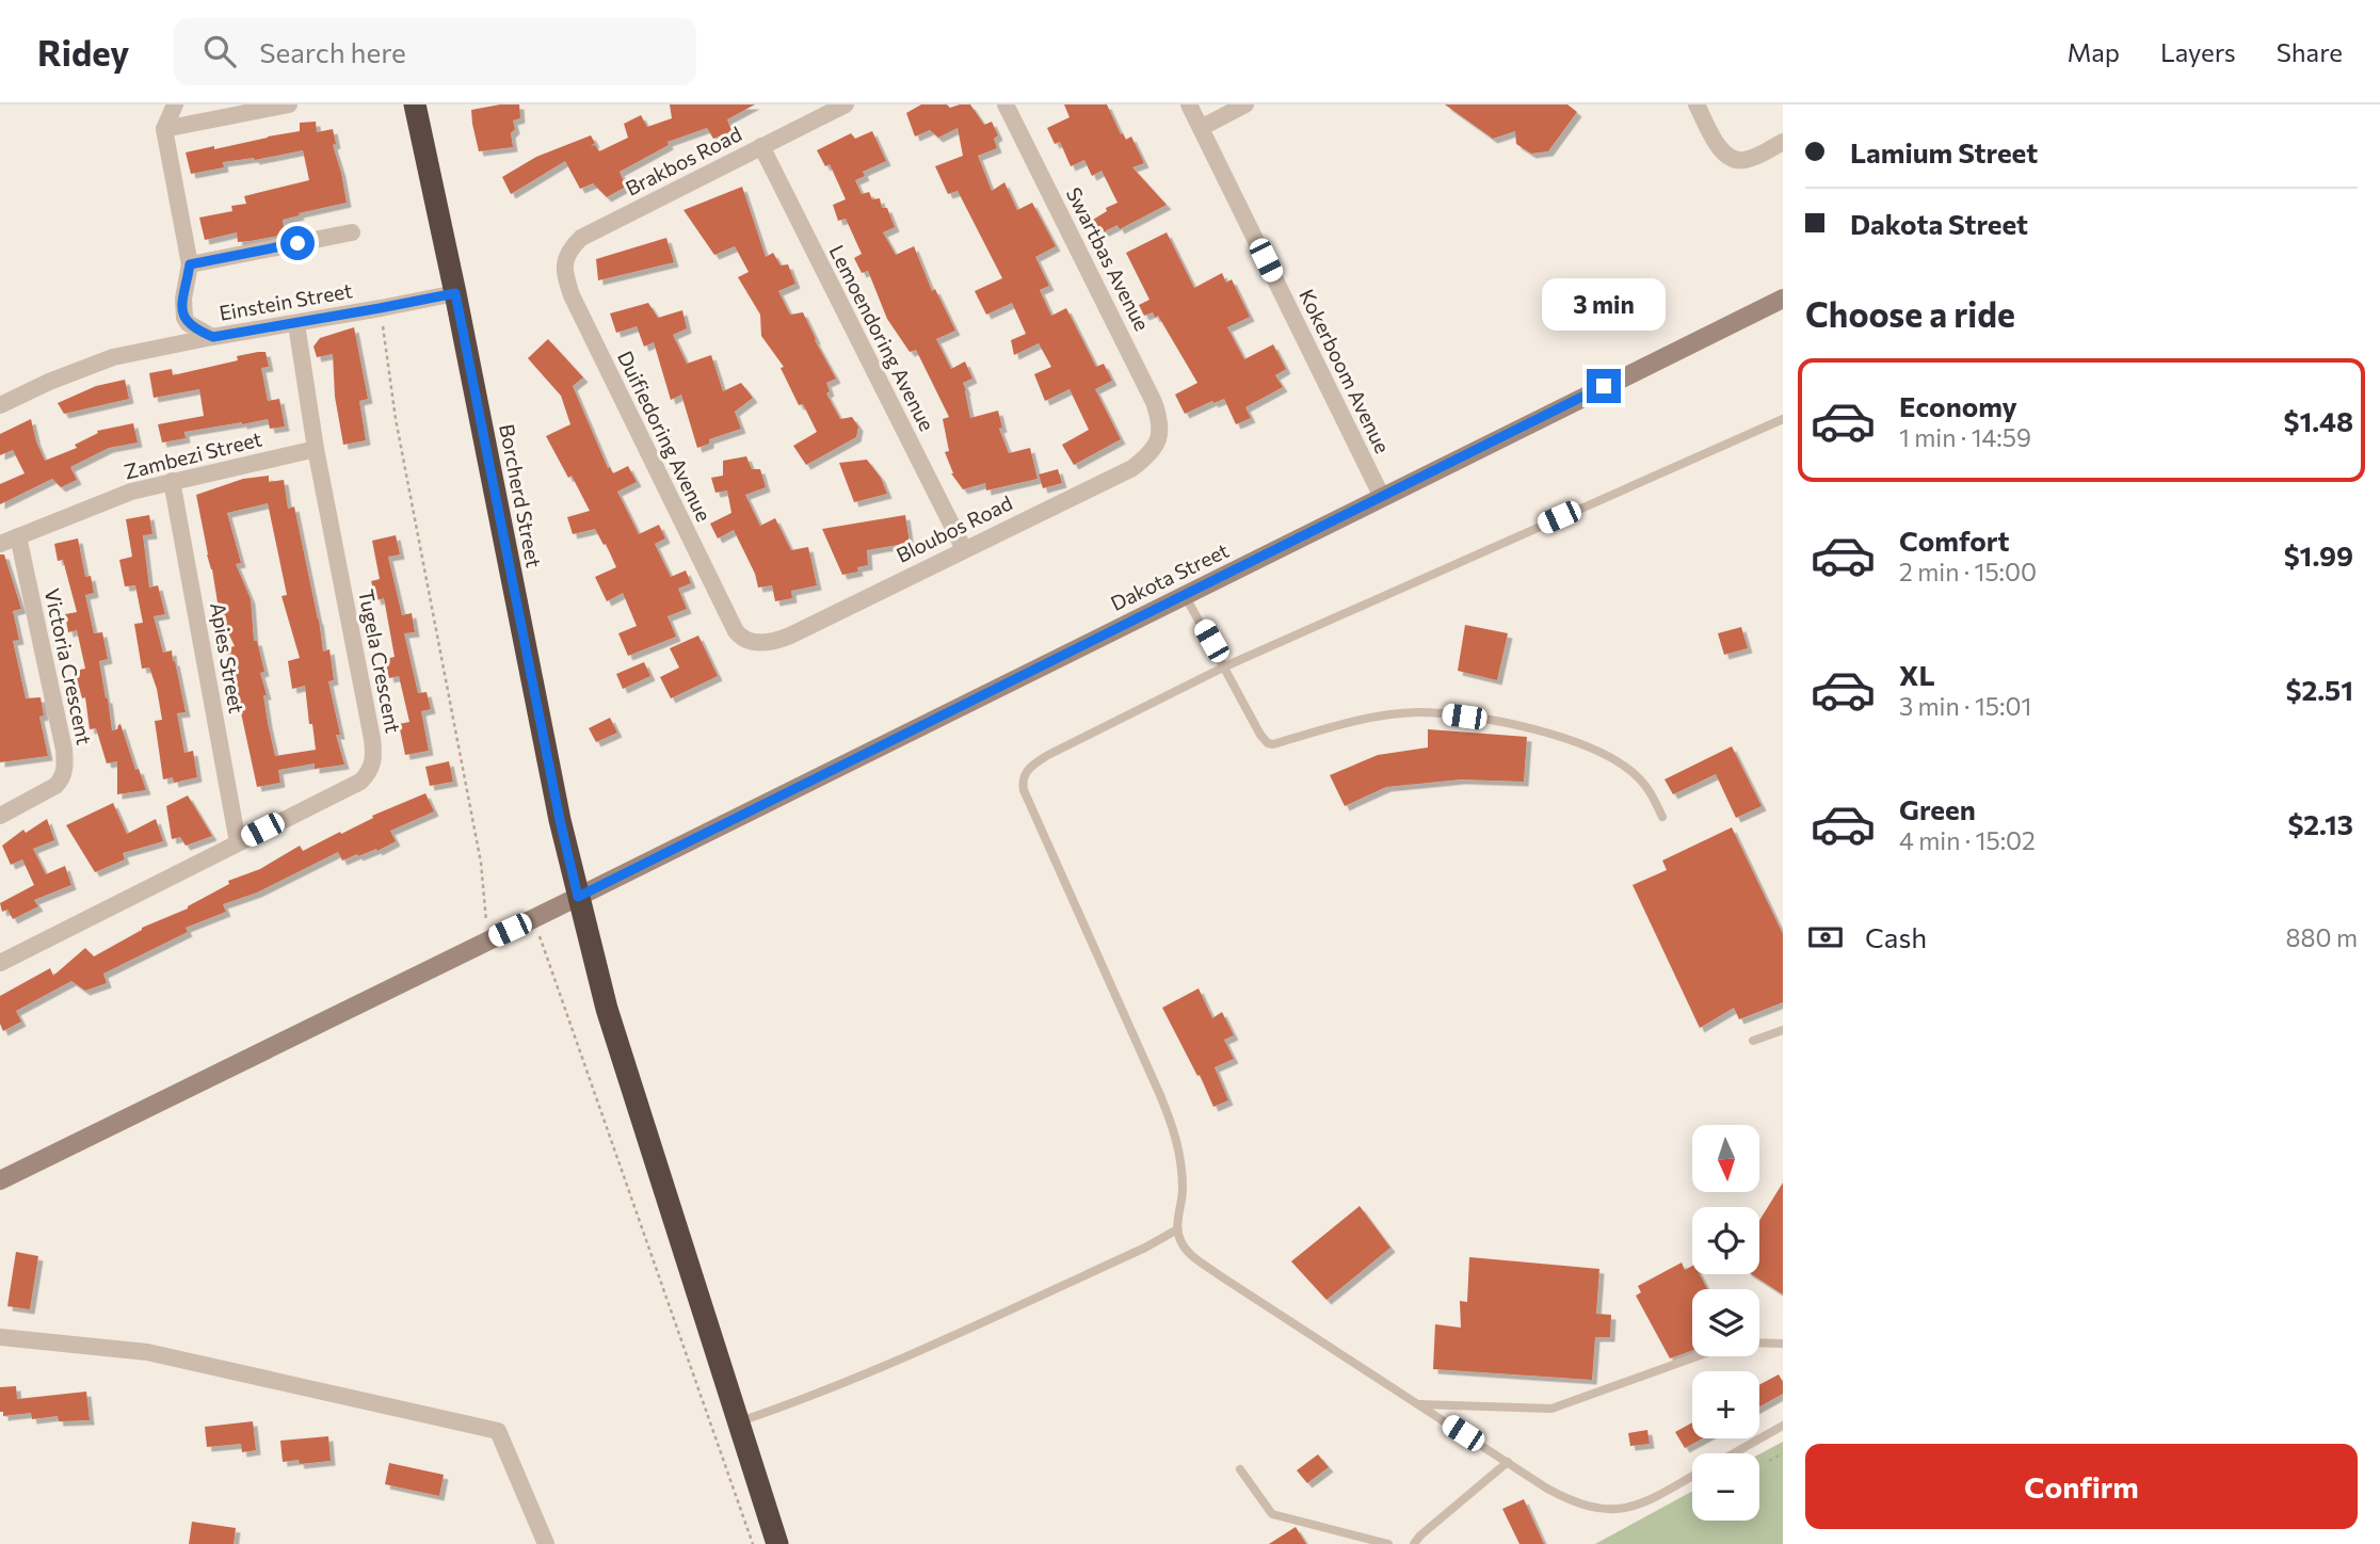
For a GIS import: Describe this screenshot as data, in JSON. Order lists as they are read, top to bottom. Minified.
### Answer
{"streets":{"highway":["Borcherd Street"],"street":["Brakbos Road","Swartbas Avenue","Einstein Street","Lemoendoring Avenue","Kokerboom Avenue","Duifiedoring Avenue","Zambezi Street","Bloubos Road","Dakota Street","Apies Street","Tugela Crescent","Victoria Crescent"]},"crossings":[["Brakbos Road","Lemoendoring Avenue"],["Brakbos Road","Duifiedoring Avenue"],["Swartbas Avenue","Bloubos Road"],["Einstein Street","Borcherd Street"],["Einstein Street","Tugela Crescent"],["Lemoendoring Avenue","Bloubos Road"],["Kokerboom Avenue","Dakota Street"],["Duifiedoring Avenue","Bloubos Road"],["Zambezi Street","Apies Street"],["Zambezi Street","Tugela Crescent"],["Zambezi Street","Victoria Crescent"],["Borcherd Street","Dakota Street"],["Apies Street","Tugela Crescent"]],"north":"bottom","page":{"header":"Ridey","search":"Search here","nav":["Map","Layers","Share"],"banner":["Lamium Street","Dakota Street"],"heading":"Choose a ride","bubble":"3 min","list":[{"name":"Economy","note":"1 min · 14:59","value":"$1.48"},{"name":"Comfort","note":"2 min · 15:00","value":"$1.99"},{"name":"XL","note":"3 min · 15:01","value":"$2.51"},{"name":"Green","note":"4 min · 15:02","value":"$2.13"}],"pay":["Cash","880 m"],"map_buttons":["+","−"],"buttons":"Confirm"}}
